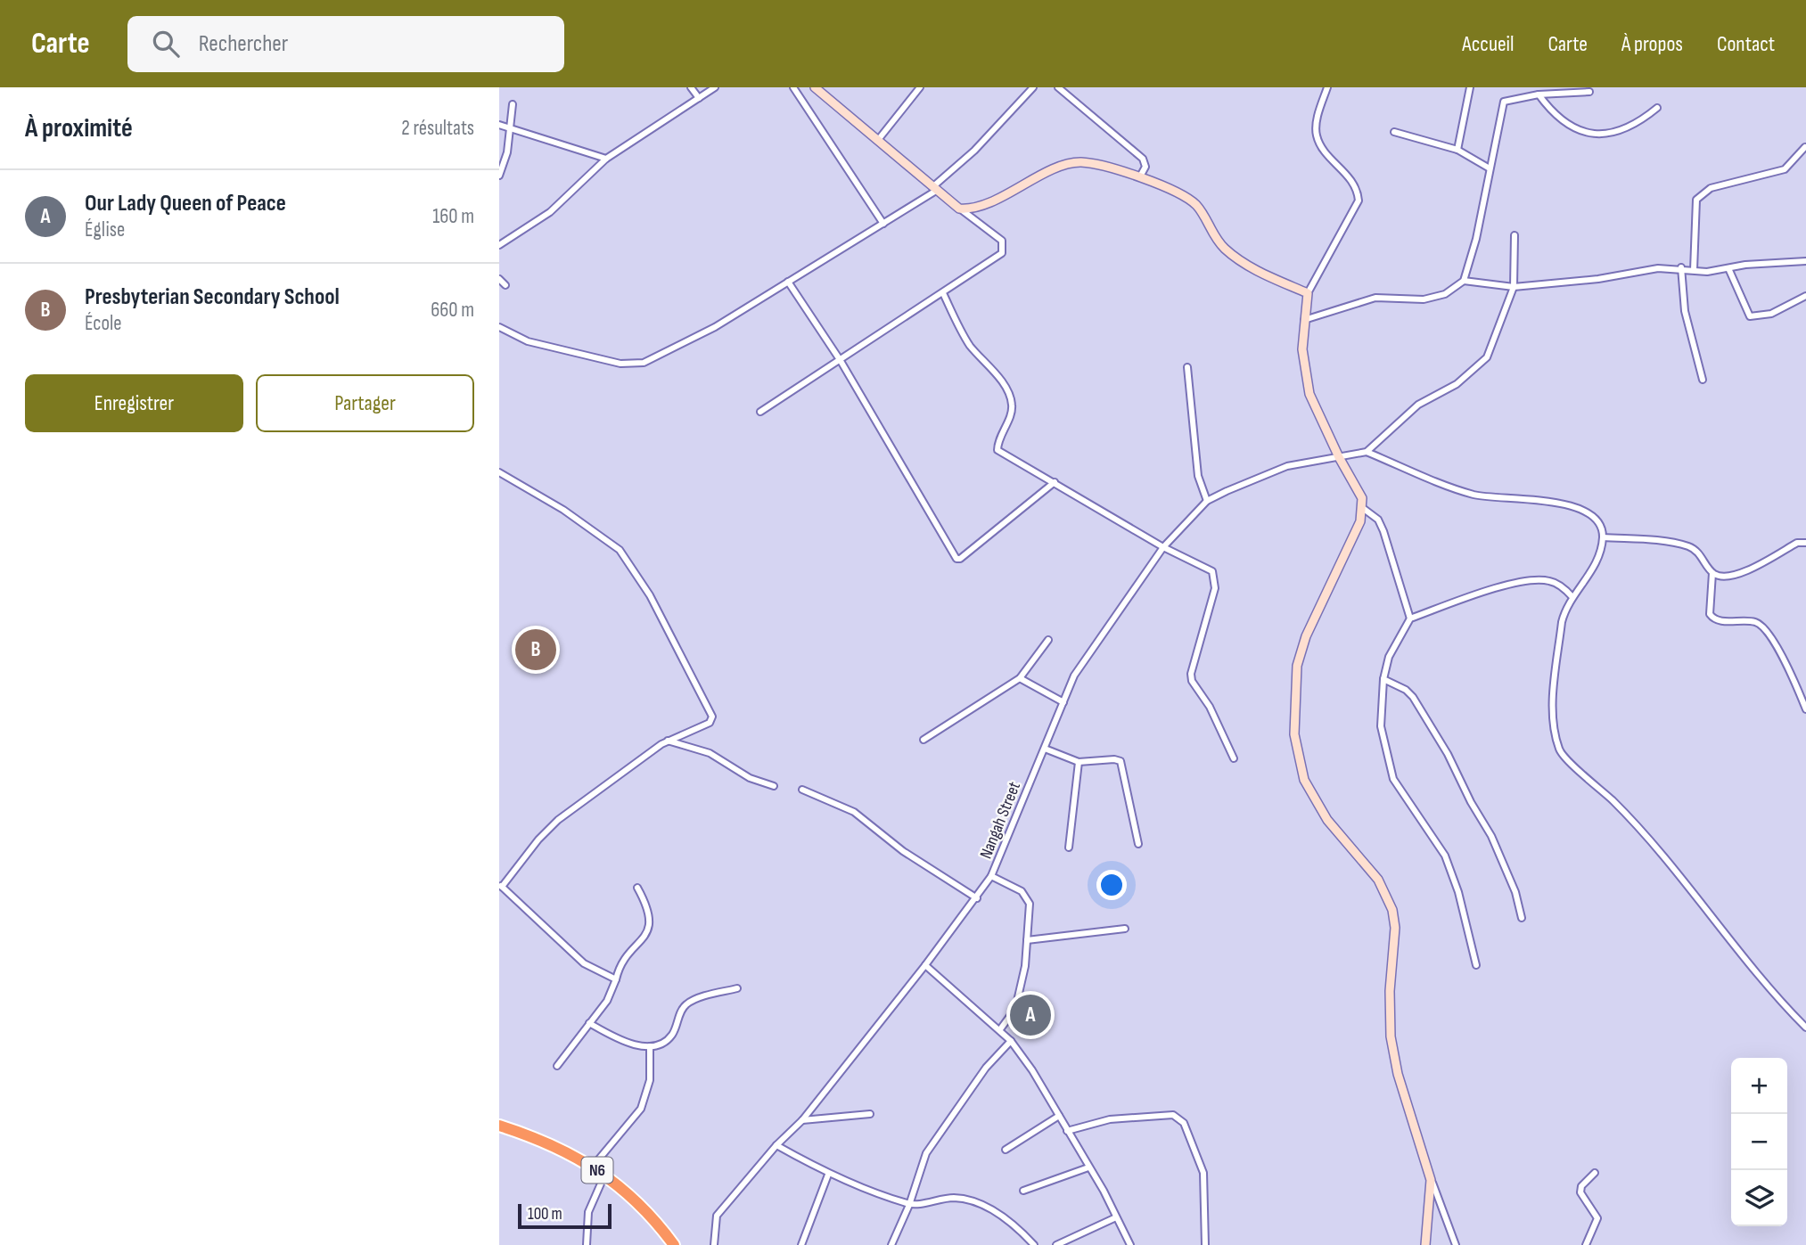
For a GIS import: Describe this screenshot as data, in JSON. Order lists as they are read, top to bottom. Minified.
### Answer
{"streets":{"highway":["N6"],"street":["Nangah Street"]},"scale_bar":"100 m","page":{"header":"Carte","search":"Rechercher","nav":["Accueil","Carte","À propos","Contact"],"heading":["À proximité","2 résultats"],"list":[{"mark":"A","name":"Our Lady Queen of Peace","note":"Église","value":"160 m"},{"mark":"B","name":"Presbyterian Secondary School","note":"École","value":"660 m"}],"buttons":["Enregistrer","Partager"],"pins":["B","A"],"map_buttons":["+","−"],"scale":"100 m"}}
